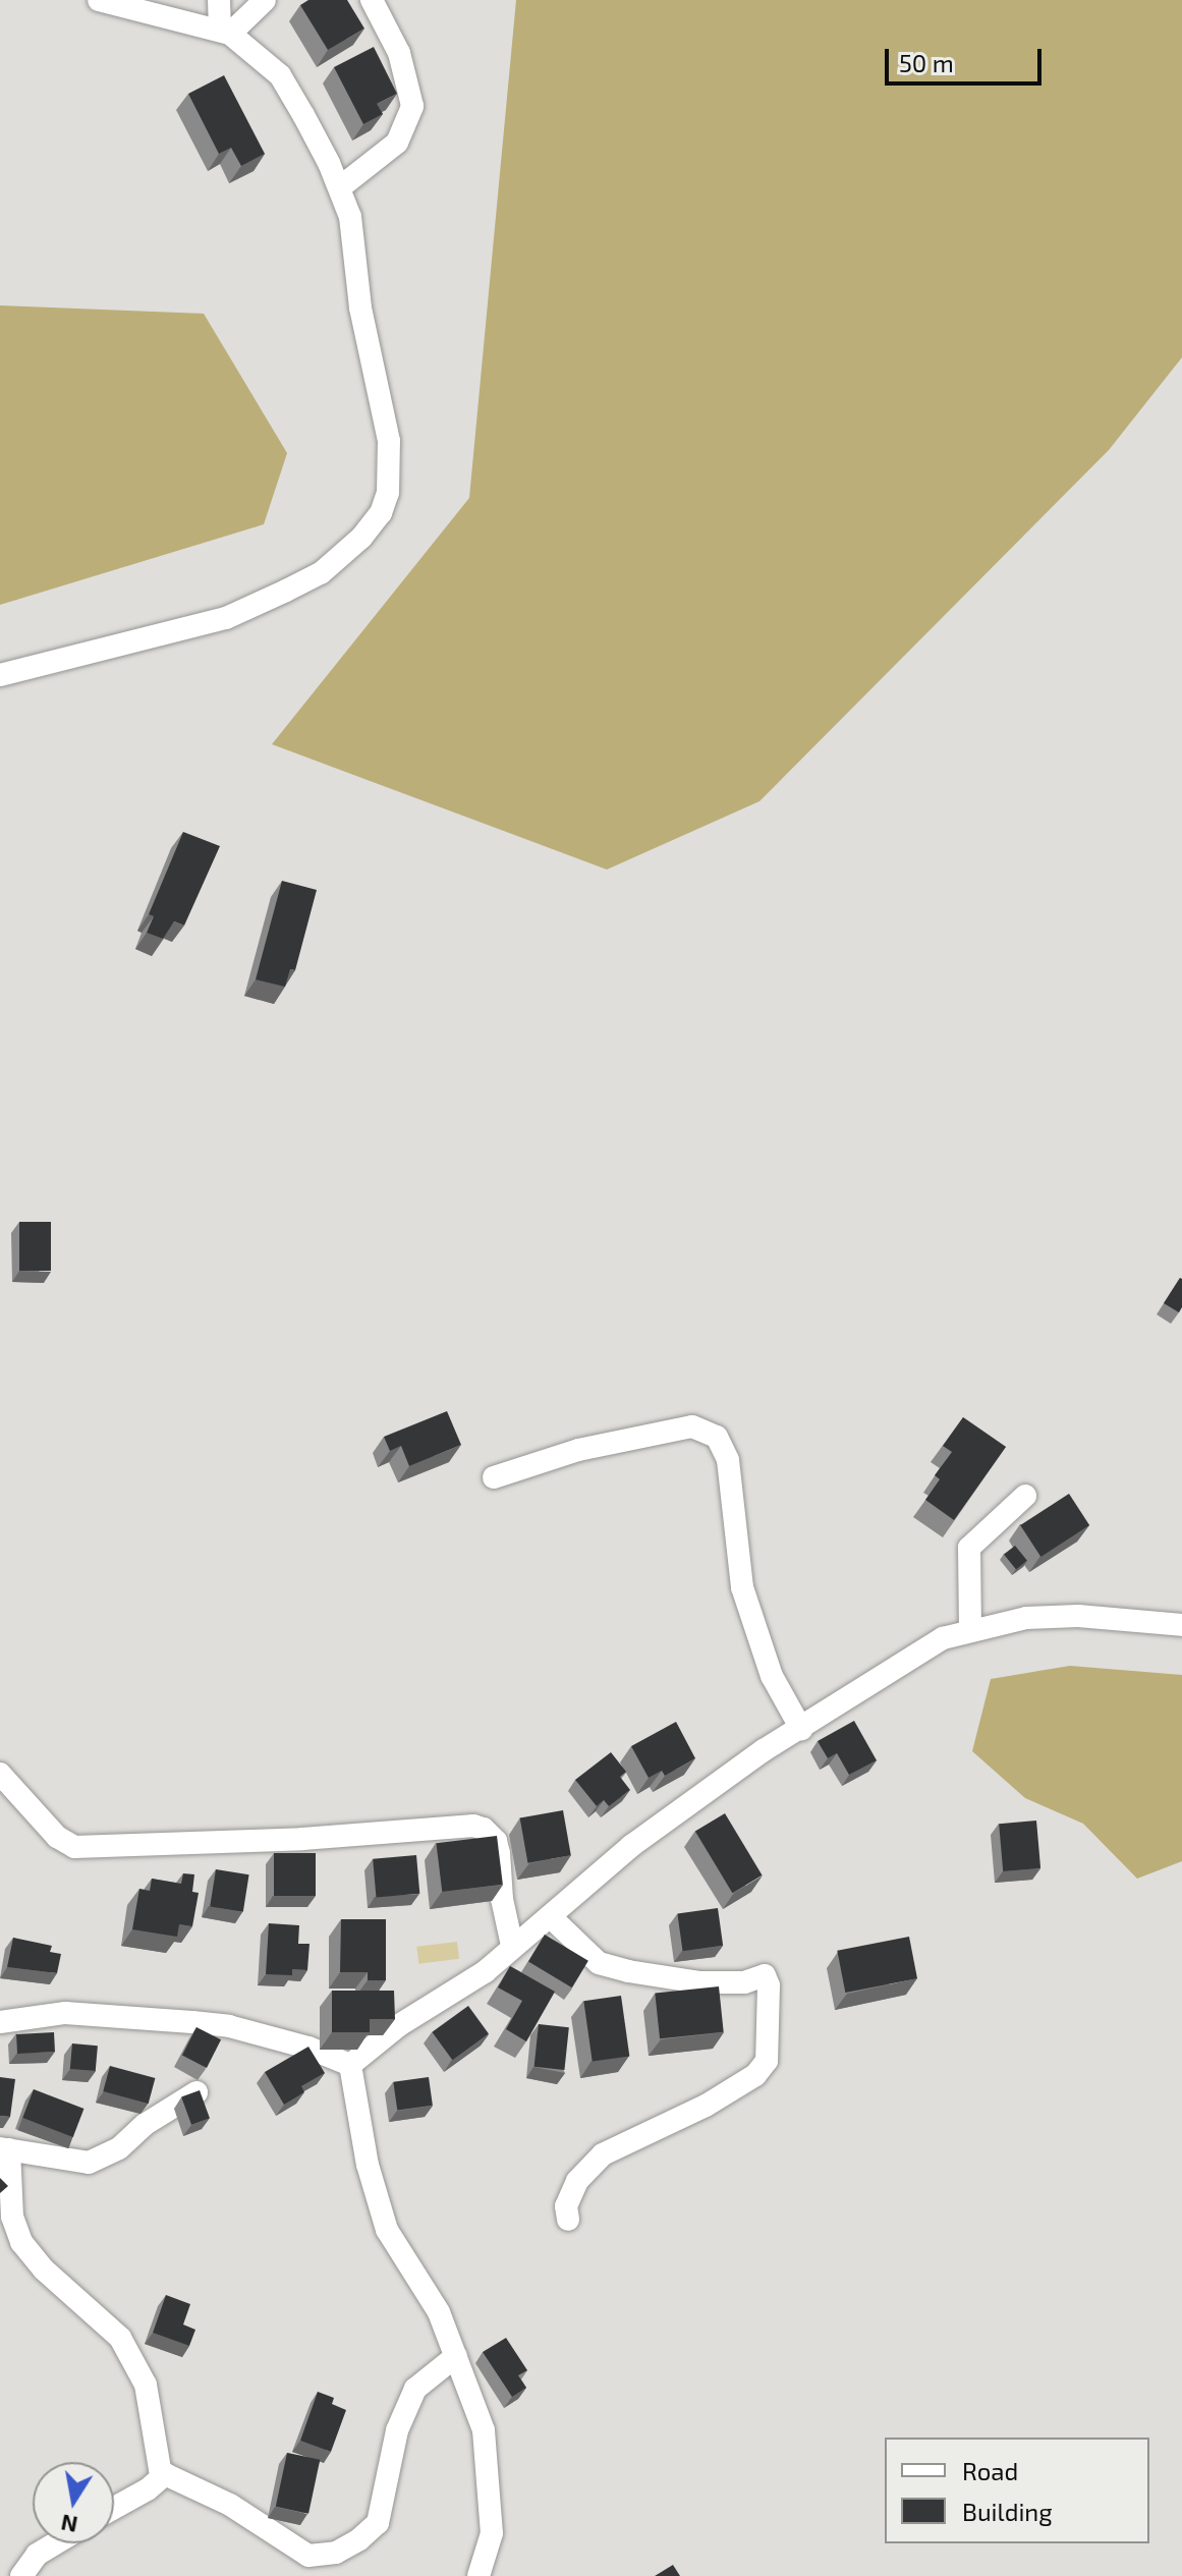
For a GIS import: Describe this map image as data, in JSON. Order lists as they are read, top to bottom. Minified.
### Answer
{"legend":["Road","Building"],"scale_bar":"50 m","north":"bottom"}
